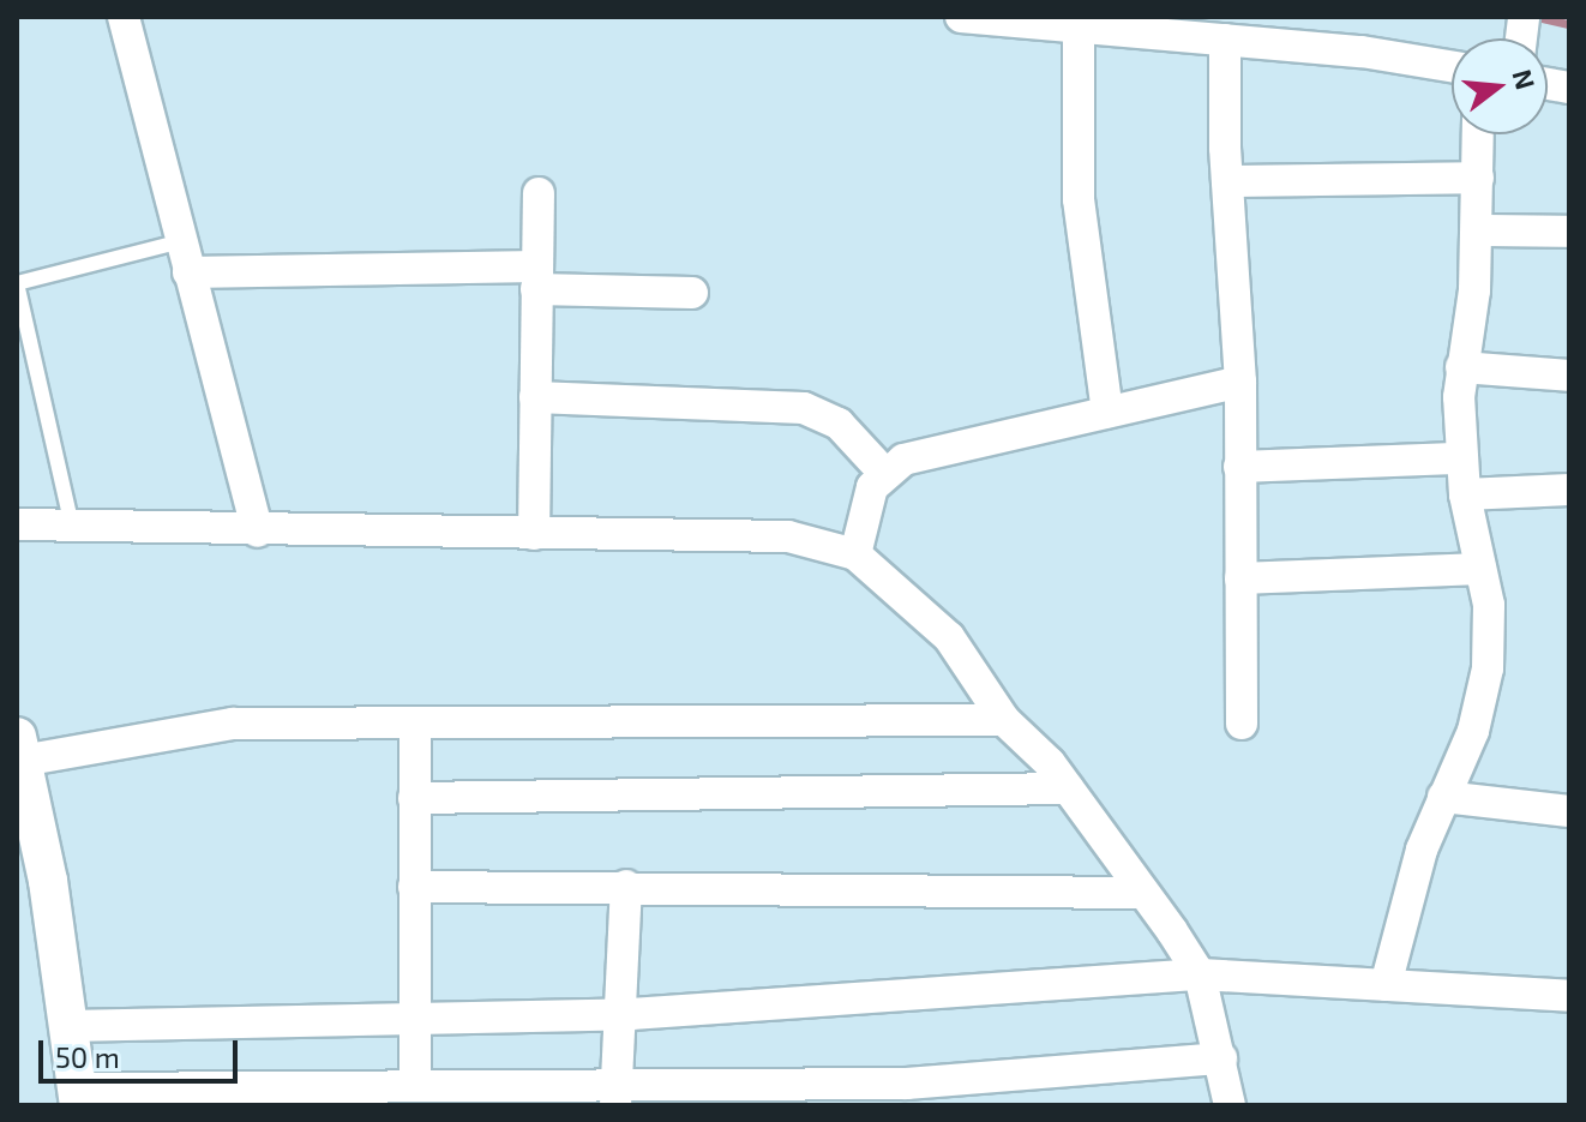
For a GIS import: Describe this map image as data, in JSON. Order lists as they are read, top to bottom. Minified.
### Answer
{"scale_bar":"50 m","north":"right"}
